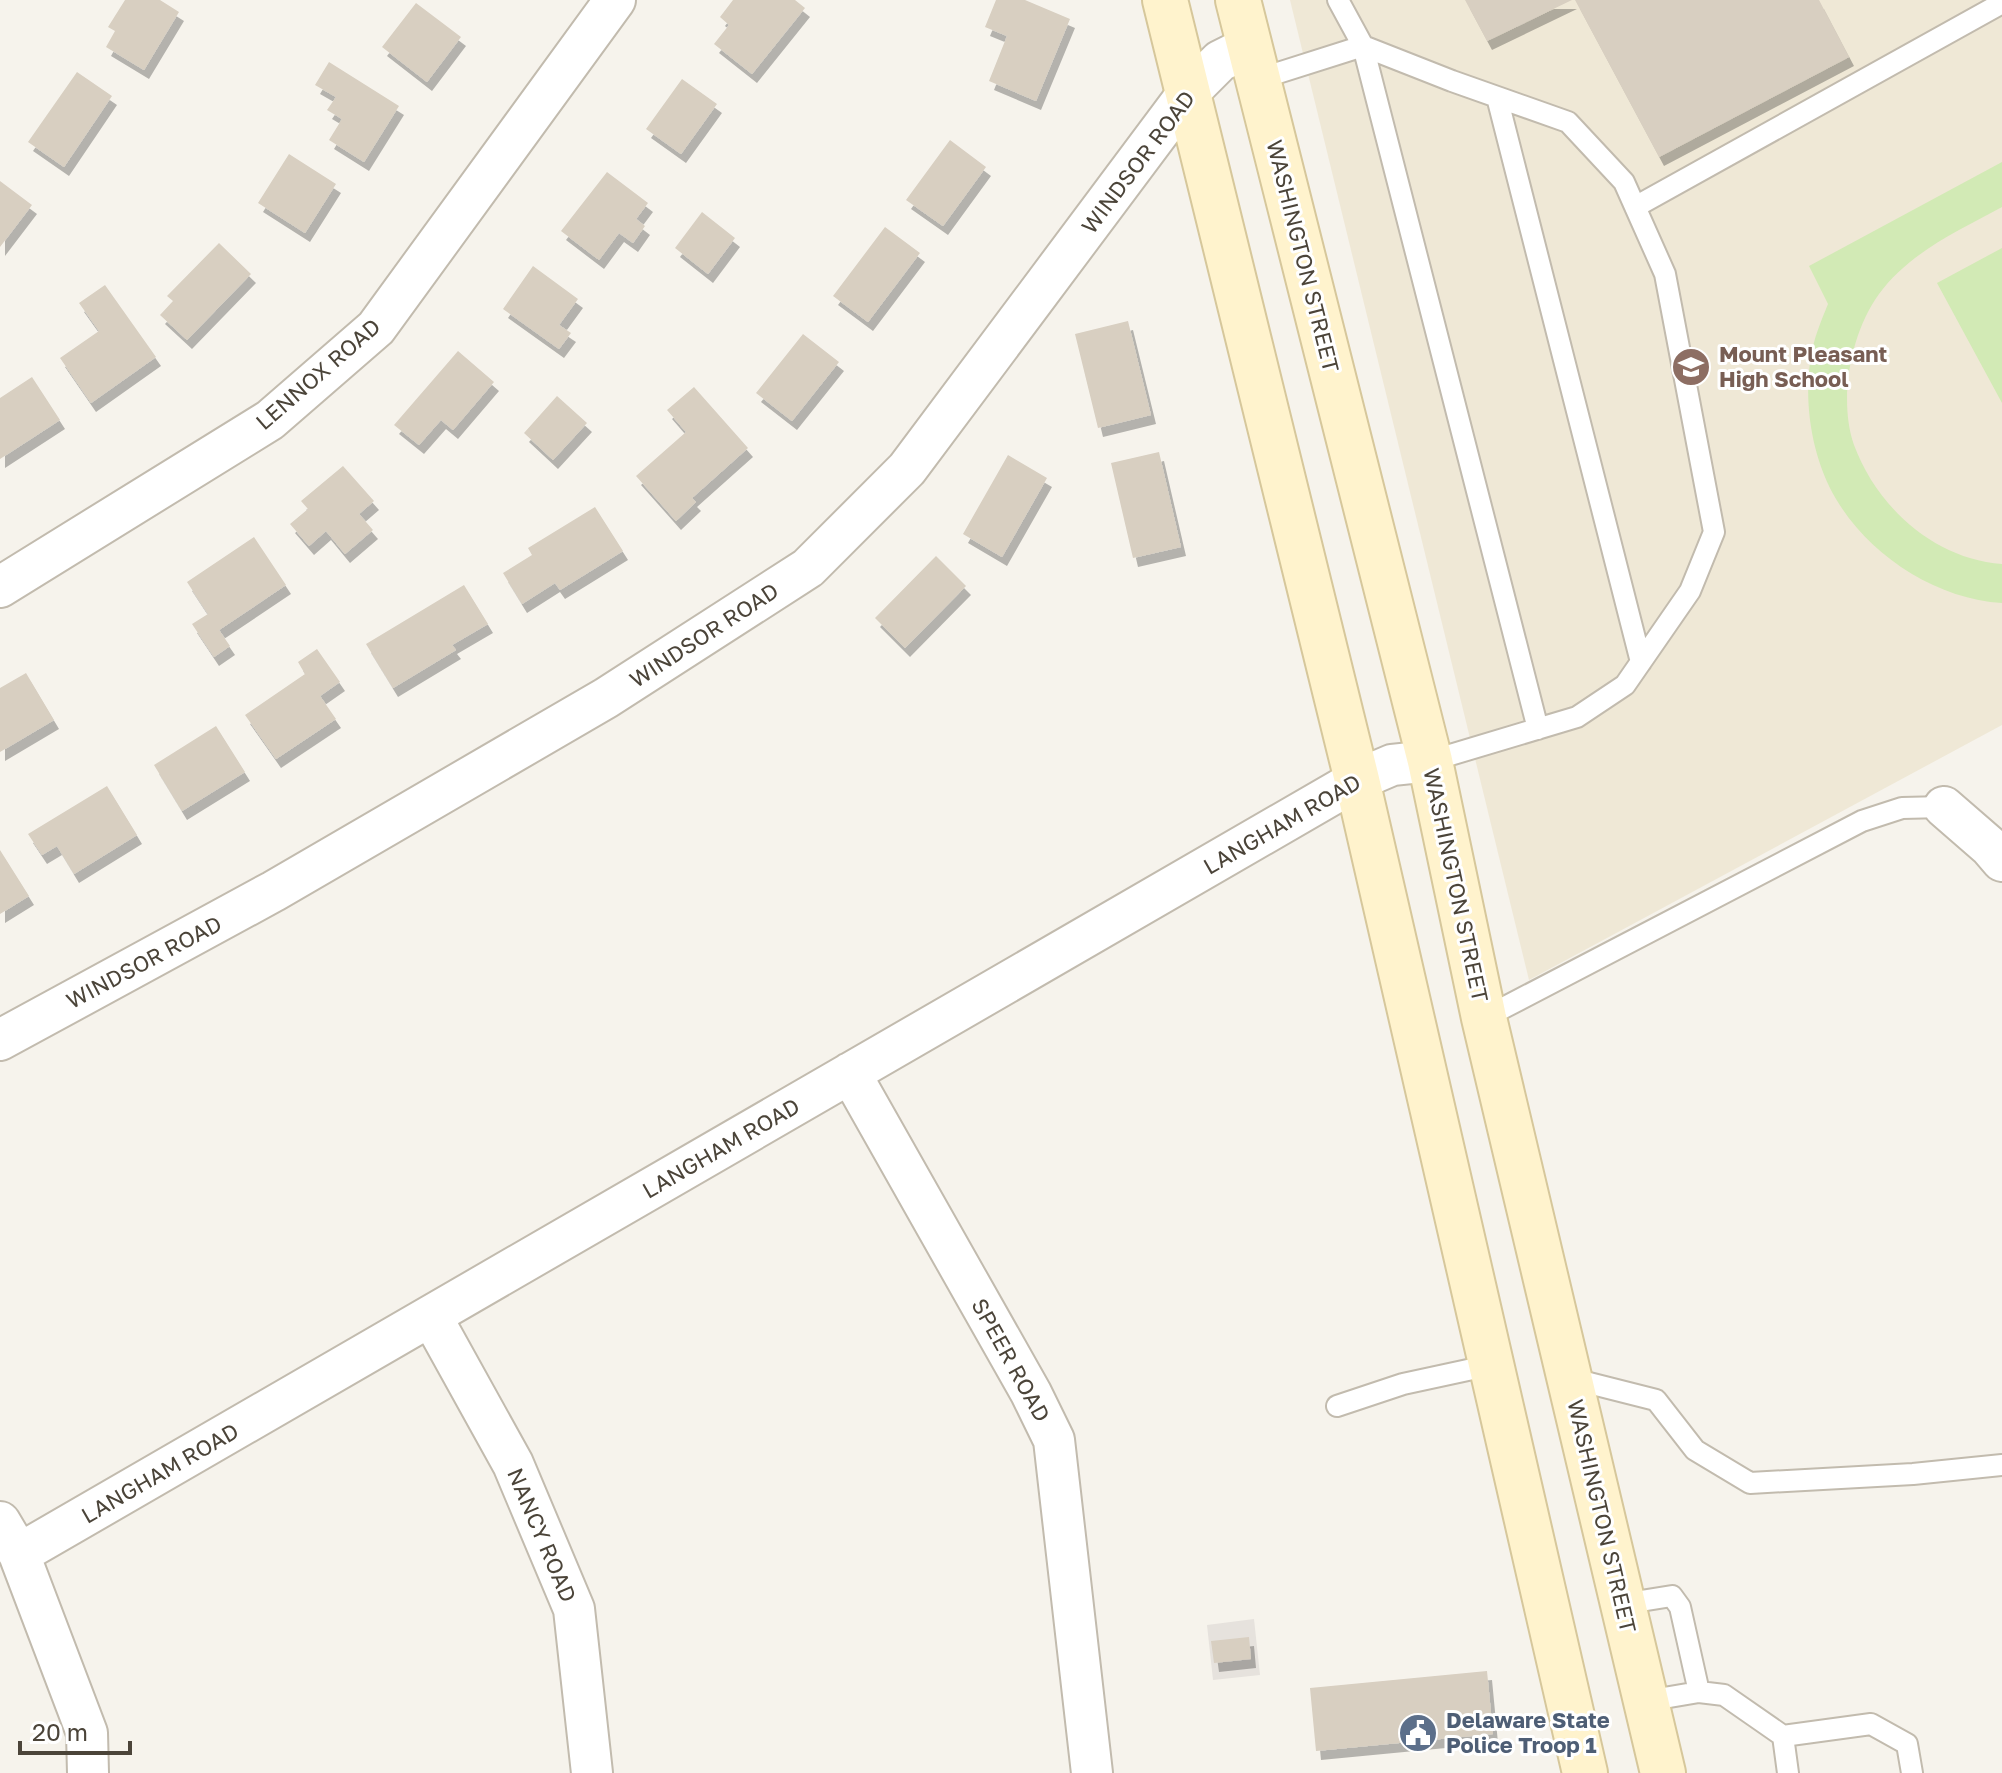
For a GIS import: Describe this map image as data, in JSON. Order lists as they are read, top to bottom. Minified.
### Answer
{"streets":{"main road":["WASHINGTON STREET"],"street":["WINDSOR ROAD","LENNOX ROAD","LANGHAM ROAD","SPEER ROAD","NANCY ROAD"]},"crossings":[["WINDSOR ROAD","WASHINGTON STREET"],["WASHINGTON STREET","LANGHAM ROAD"],["LANGHAM ROAD","SPEER ROAD"],["LANGHAM ROAD","NANCY ROAD"]],"places":{"school or university":["Mount Pleasant High School"],"public building":["Delaware State Police Troop 1"]},"scale_bar":"20 m"}
